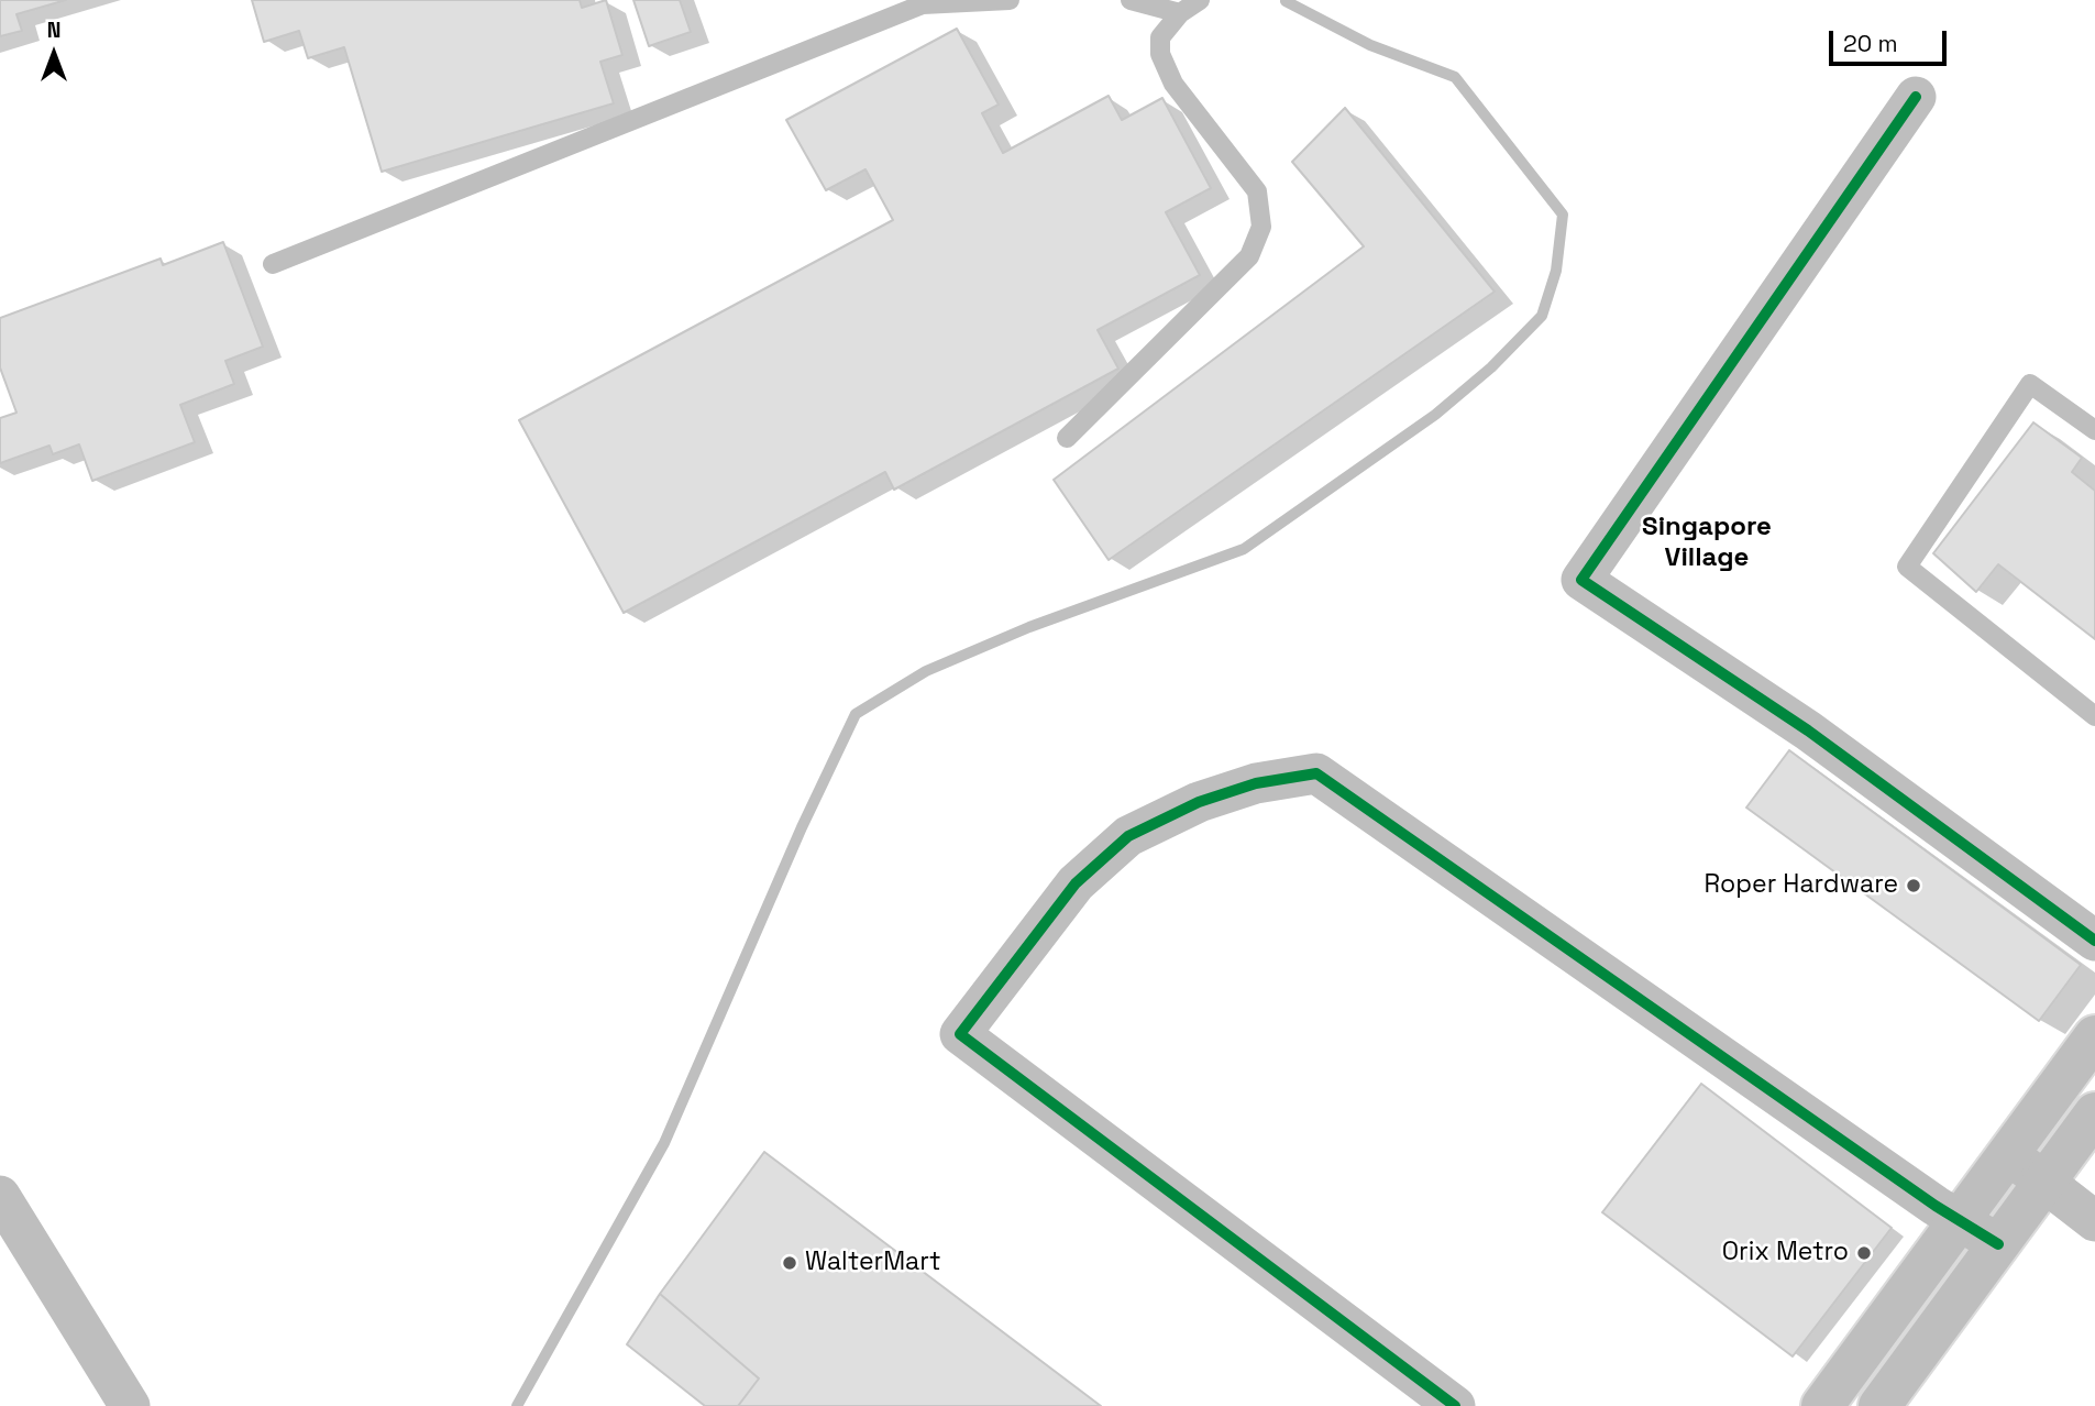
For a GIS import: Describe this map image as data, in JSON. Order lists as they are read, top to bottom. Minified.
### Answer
{"districts":["Singapore Village"],"places":["Roper Hardware","Orix Metro","WalterMart"],"scale_bar":"20 m","north":"top"}
